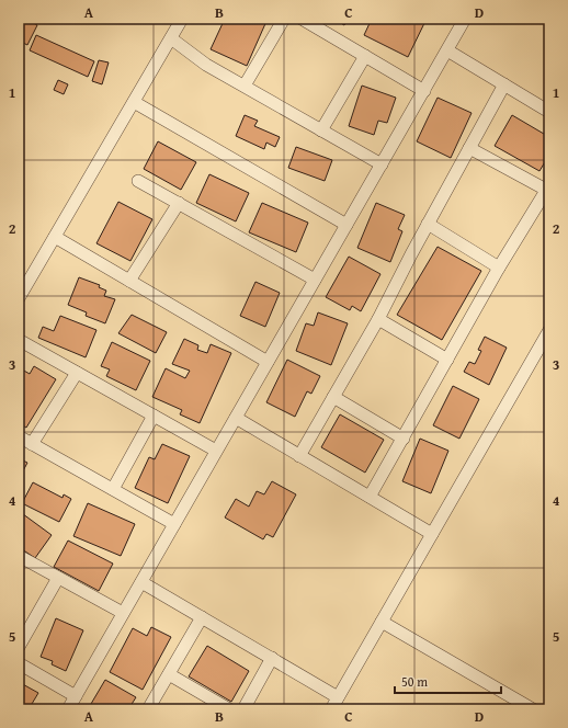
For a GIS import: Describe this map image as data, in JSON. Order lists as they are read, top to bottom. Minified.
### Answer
{"scale_bar":"50 m","grid":{"columns":["A","B","C","D"],"rows":["1","2","3","4","5"]}}
